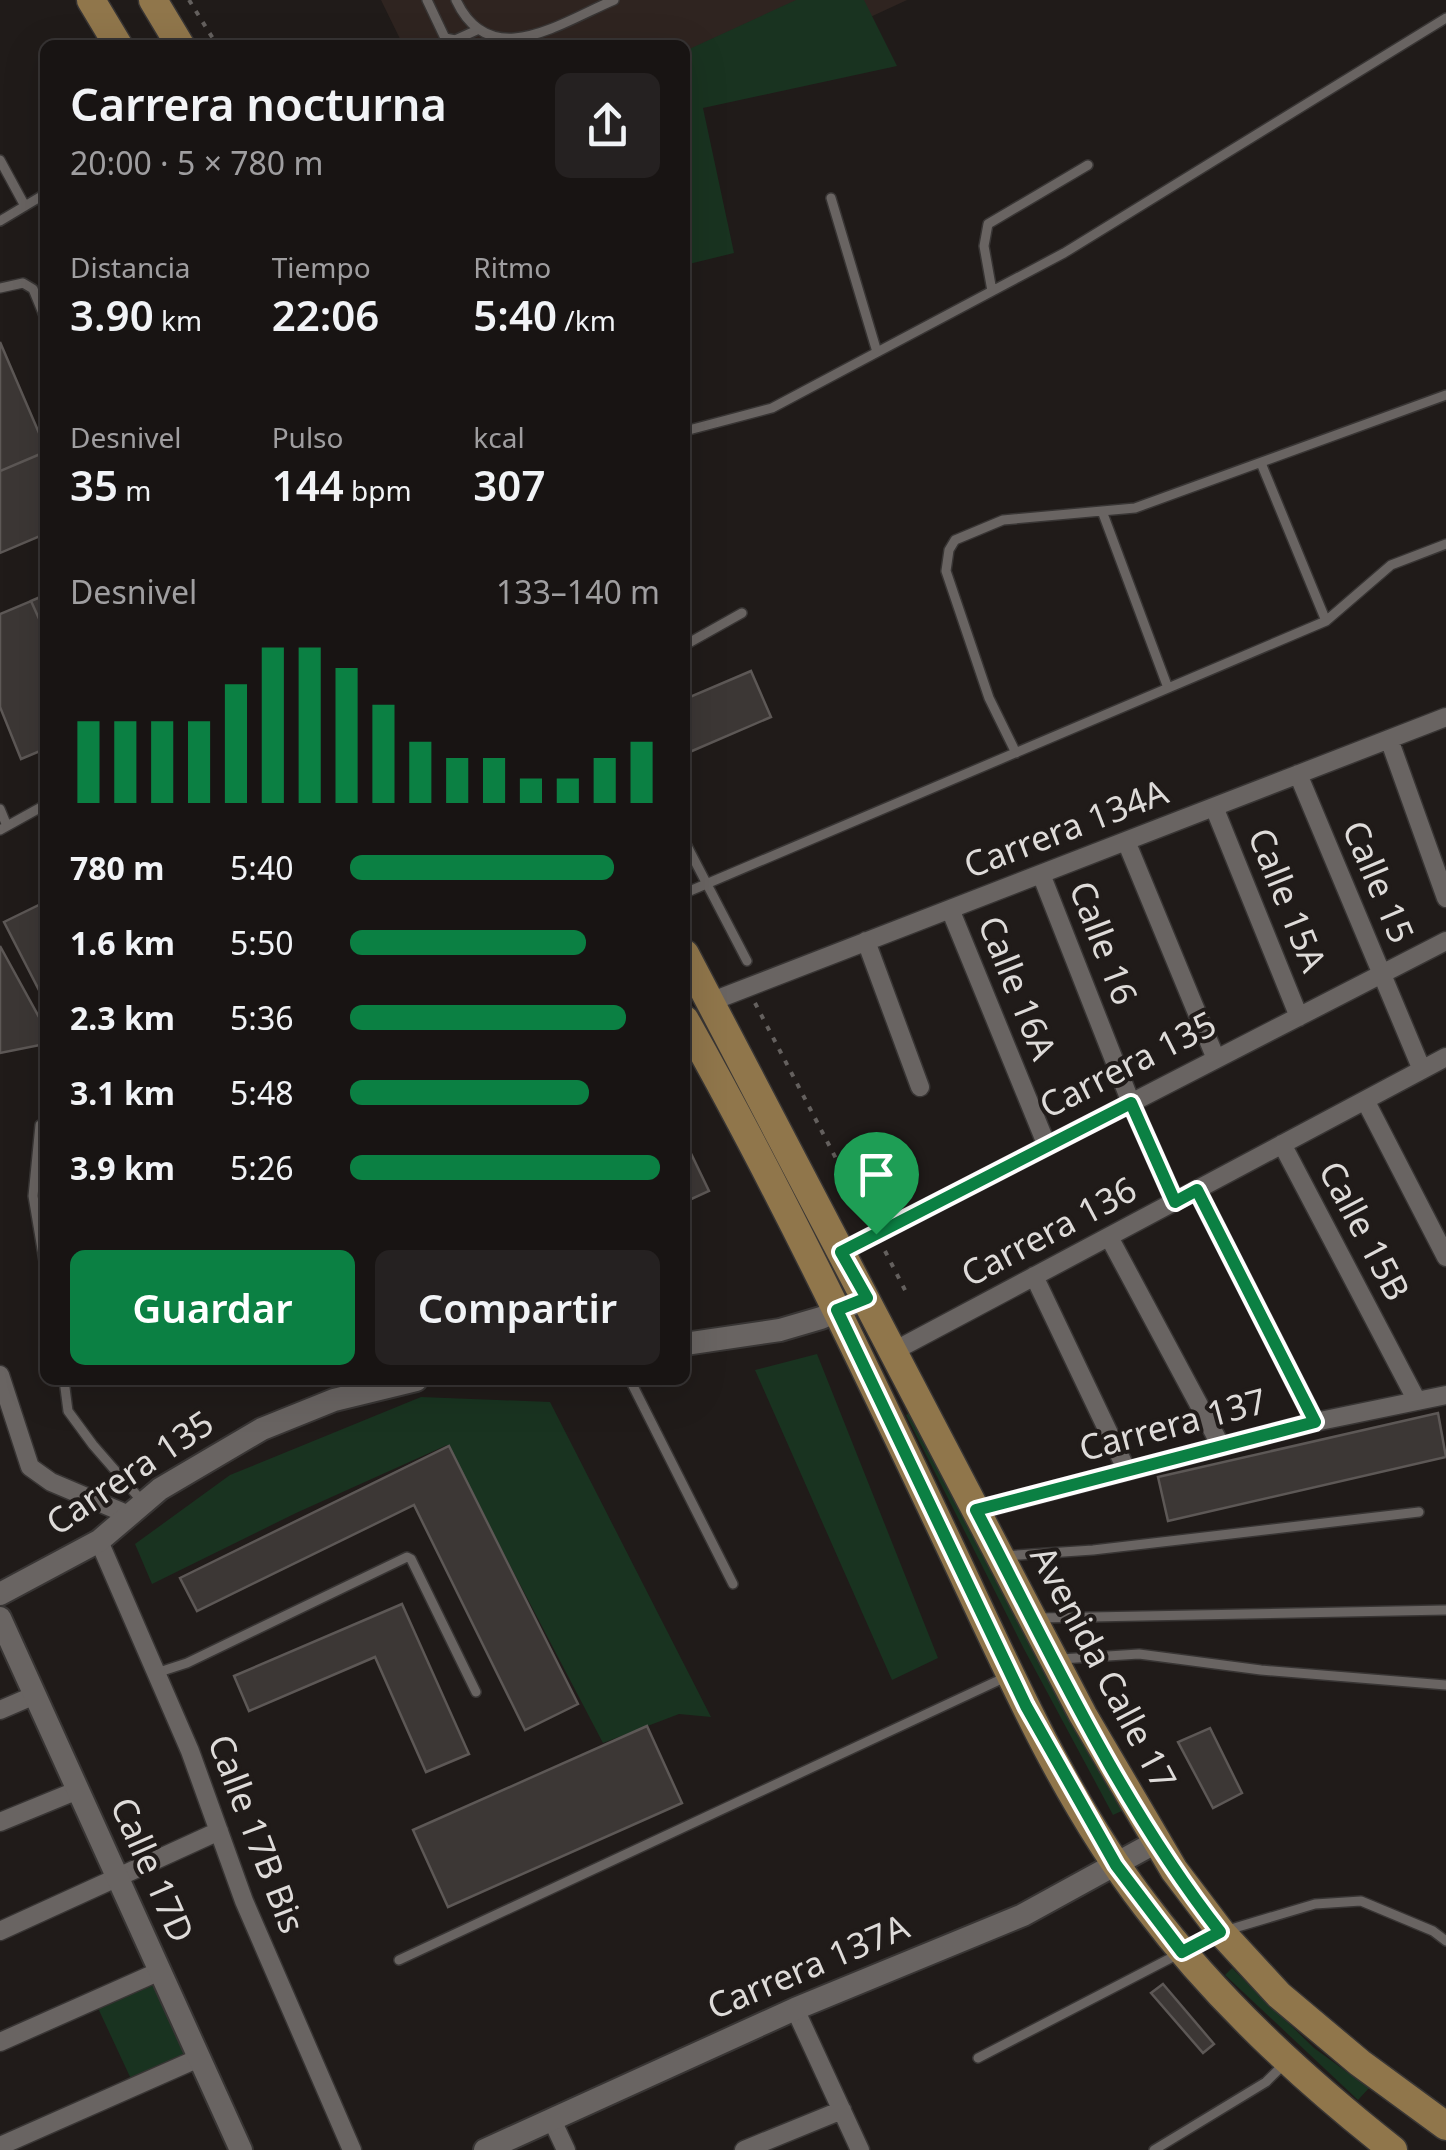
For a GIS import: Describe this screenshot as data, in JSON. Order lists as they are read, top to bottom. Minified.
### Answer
{"streets":{"main road":["Avenida Calle 17"],"street":["Carrera 134A","Calle 15","Calle 15A","Calle 16","Calle 16A","Carrera 135","Calle 15B","Carrera 136","Carrera 137","Calle 17B Bis","Calle 17D","Carrera 137A"]},"crossings":[["Carrera 134A","Calle 15"],["Carrera 134A","Calle 15A"],["Carrera 134A","Calle 16"],["Carrera 134A","Calle 16A"],["Carrera 134A","Avenida Calle 17"],["Calle 15","Carrera 135"],["Calle 15","Carrera 136"],["Calle 15A","Carrera 135"],["Calle 16","Carrera 135"],["Calle 16","Carrera 136"],["Calle 16A","Carrera 135"],["Carrera 135","Avenida Calle 17"],["Carrera 135","Calle 17B Bis"],["Calle 15B","Carrera 136"],["Calle 15B","Carrera 137"],["Carrera 136","Avenida Calle 17"],["Carrera 137","Avenida Calle 17"],["Avenida Calle 17","Carrera 137A"]],"page":{"heading":["Carrera nocturna","20:00 · 5 × 780 m"],"stats":[["Distancia","3.90 km"],["Tiempo","22:06"],["Ritmo","5:40 /km"],["Desnivel","35 m"],["Pulso","144 bpm"],["kcal","307"]],"chart":["Desnivel","133–140 m"],"list":[{"name":"780 m","note":"5:40"},{"name":"1.6 km","note":"5:50"},{"name":"2.3 km","note":"5:36"},{"name":"3.1 km","note":"5:48"},{"name":"3.9 km","note":"5:26"}],"buttons":["Guardar","Compartir"]}}
